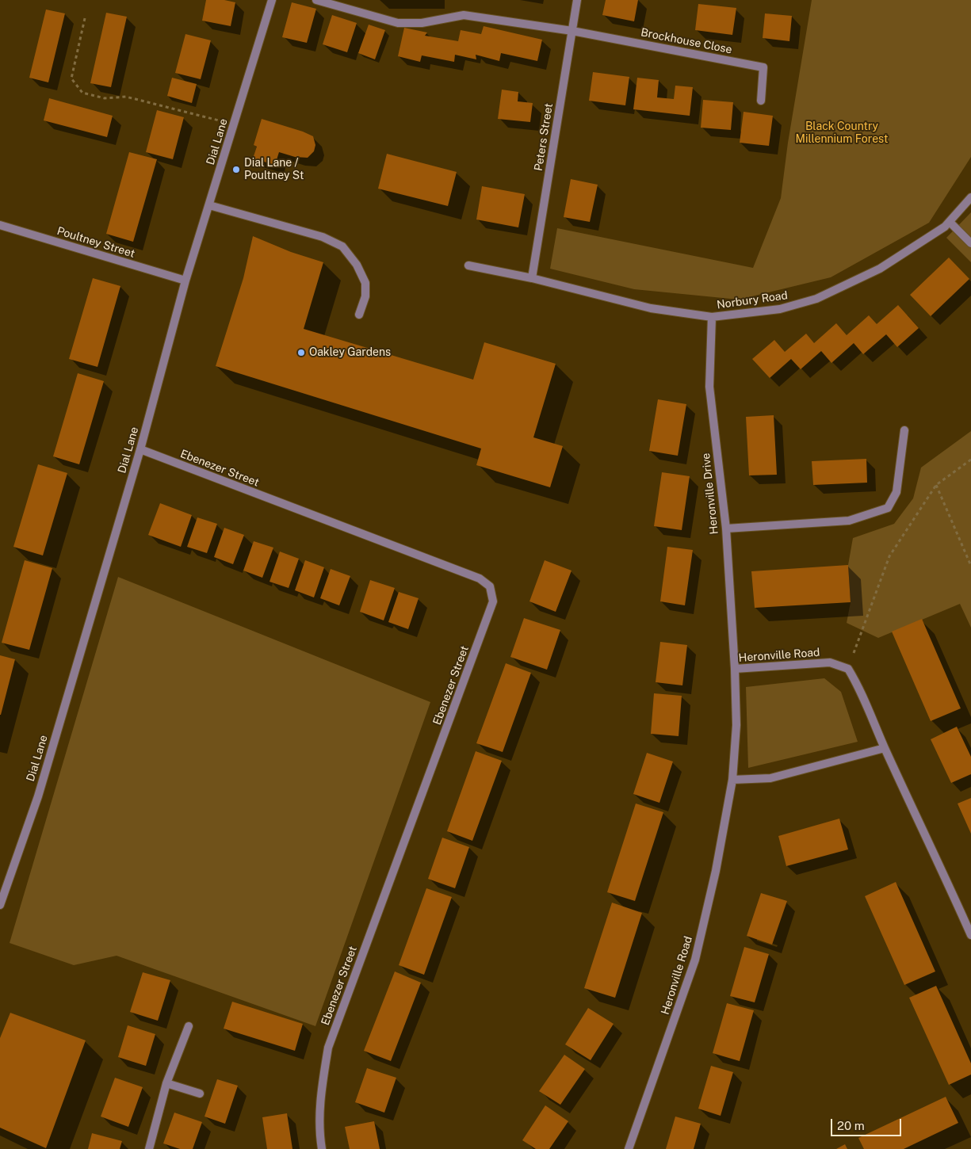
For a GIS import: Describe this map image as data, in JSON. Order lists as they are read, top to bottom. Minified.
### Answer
{"streets":{"street":["Brockhouse Close","Peters Street","Dial Lane","Poultney Street","Norbury Road","Ebenezer Street","Heronville Drive","Heronville Road"]},"crossings":[["Brockhouse Close","Peters Street"],["Peters Street","Norbury Road"],["Dial Lane","Poultney Street"],["Dial Lane","Ebenezer Street"],["Norbury Road","Heronville Drive"],["Heronville Drive","Heronville Road"]],"parks":["Black Country Millennium Forest"],"places":["Dial Lane / Poultney St","Oakley Gardens"],"scale_bar":"20 m"}
